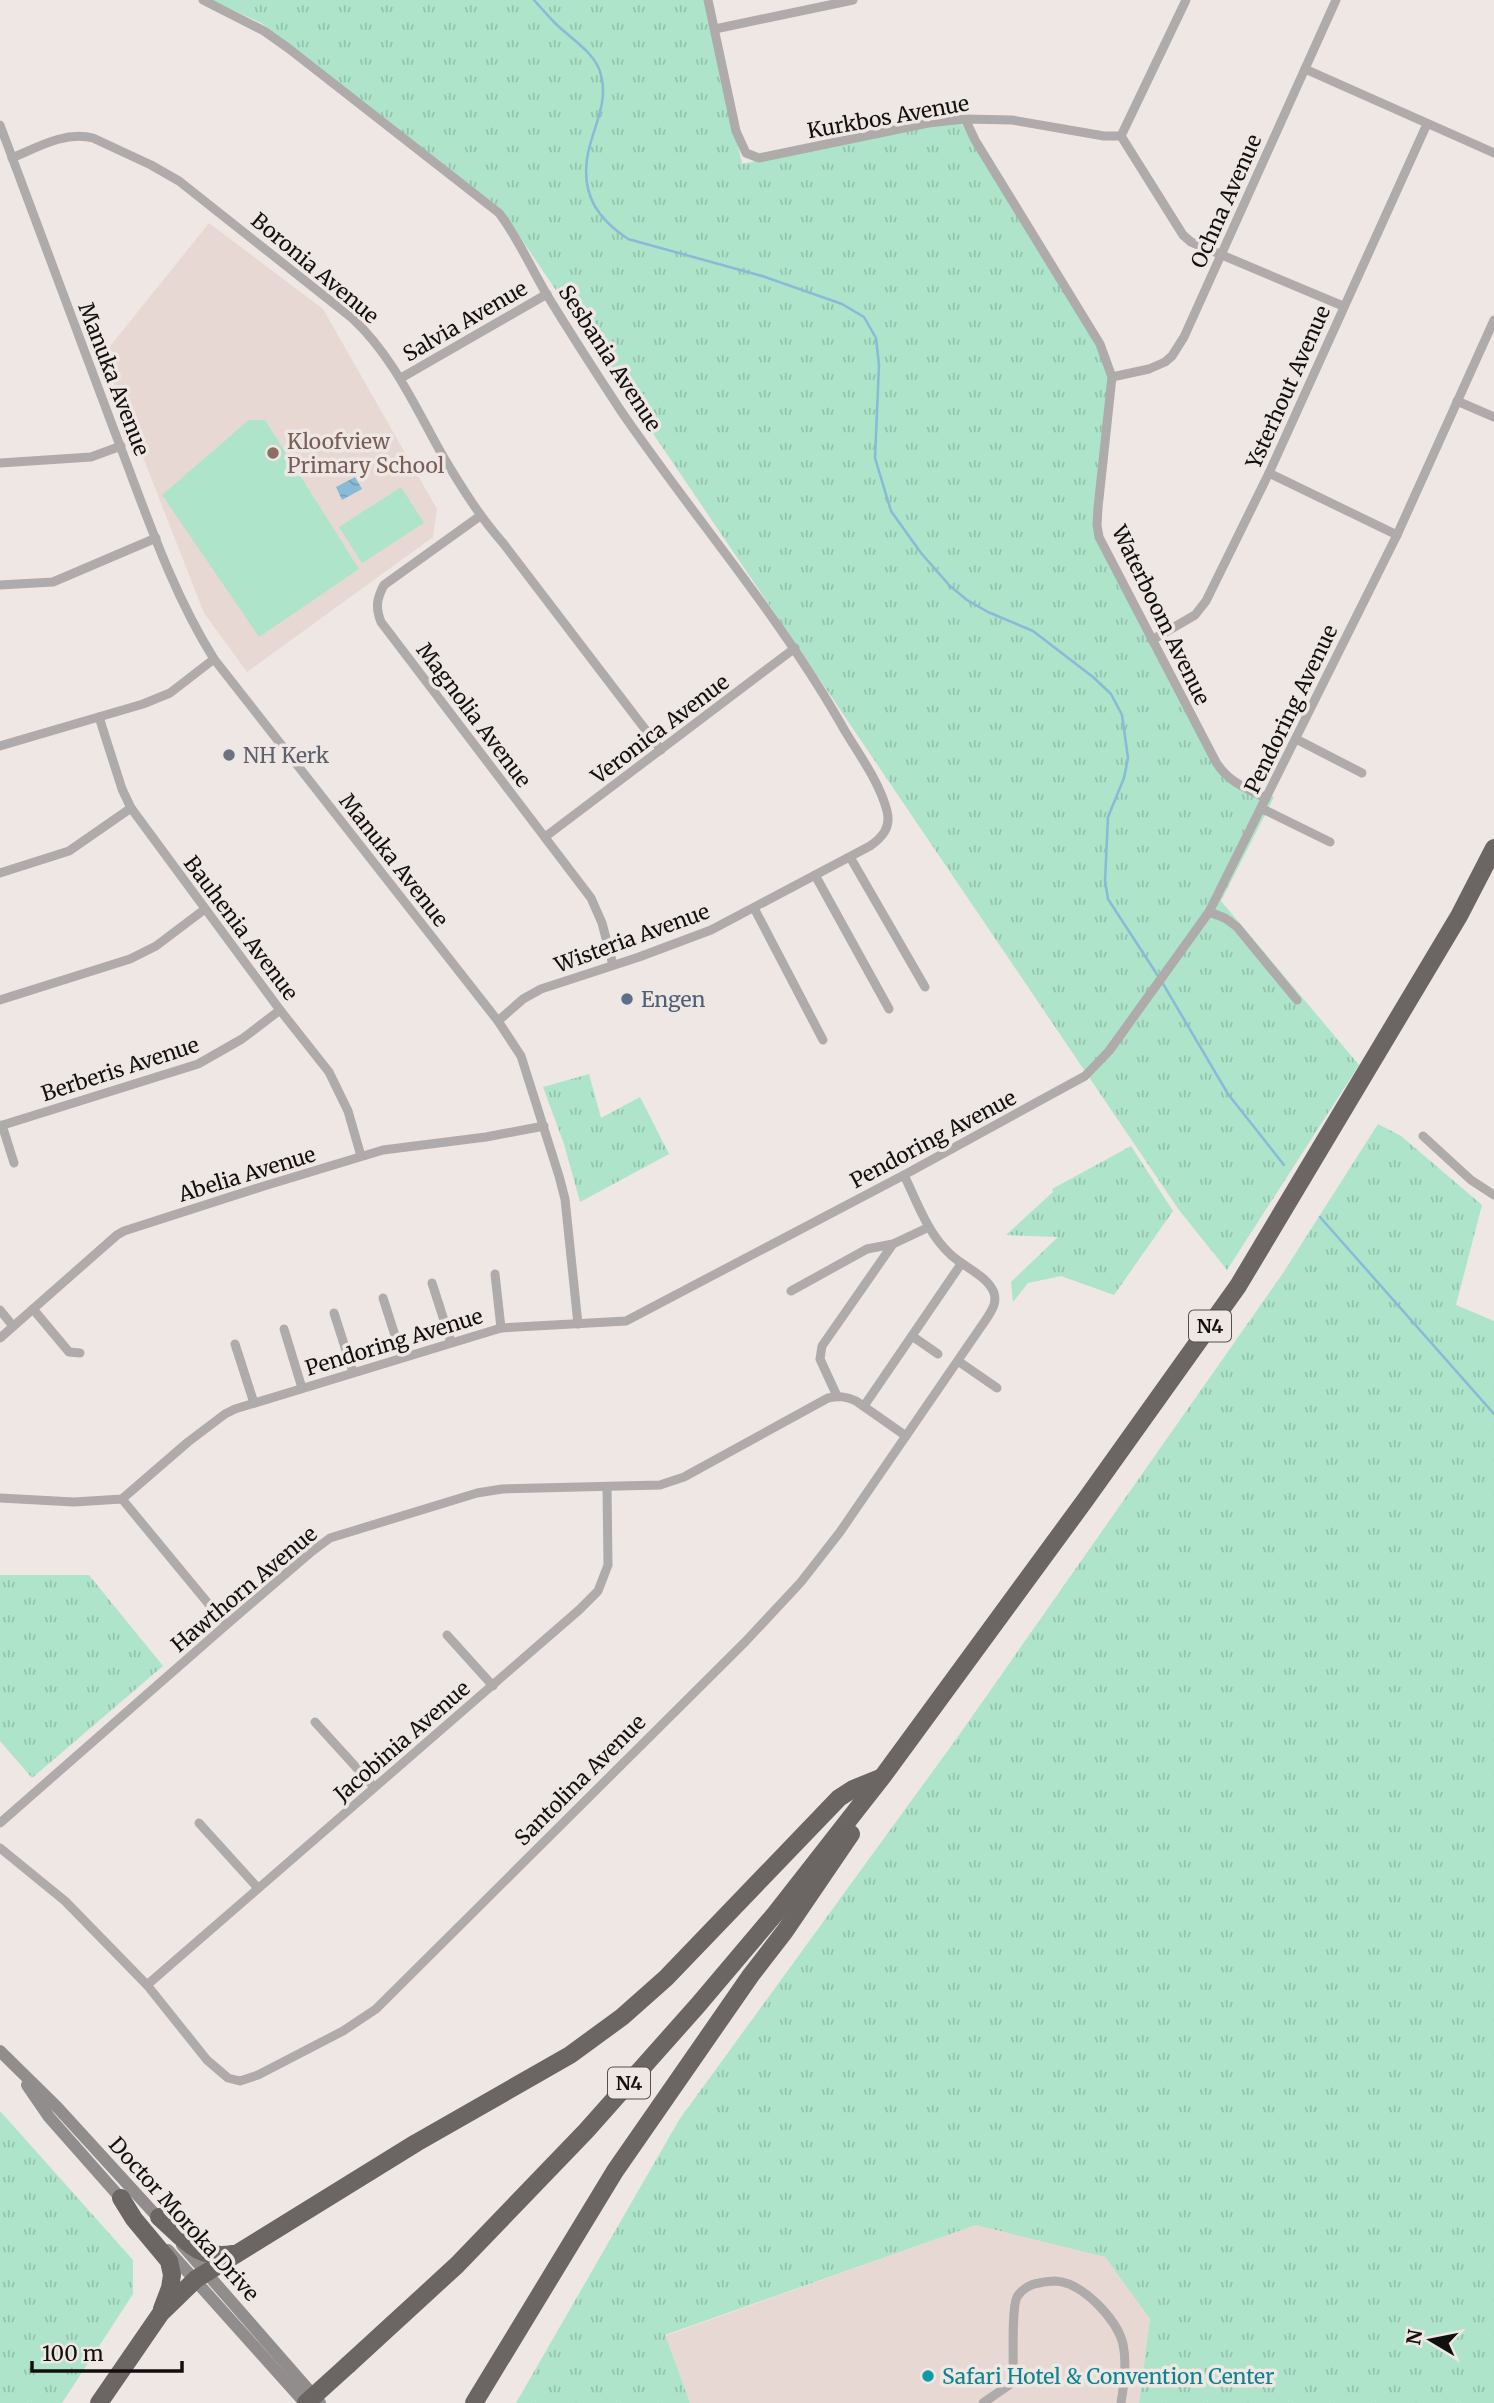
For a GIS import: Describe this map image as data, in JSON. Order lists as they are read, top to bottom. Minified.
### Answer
{"streets":{"highway":["N4"],"main road":["Doctor Moroka Drive"],"street":["Kurkbos Avenue","Ochna Avenue","Boronia Avenue","Salvia Avenue","Sesbania Avenue","Manuka Avenue","Ysterhout Avenue","Waterboom Avenue","Pendoring Avenue","Magnolia Avenue","Veronica Avenue","Bauhenia Avenue","Wisteria Avenue","Berberis Avenue","Abelia Avenue","Hawthorn Avenue","Jacobinia Avenue","Santolina Avenue"]},"crossings":[["Kurkbos Avenue","Waterboom Avenue"],["Ochna Avenue","Waterboom Avenue"],["Boronia Avenue","Salvia Avenue"],["Boronia Avenue","Manuka Avenue"],["Boronia Avenue","Magnolia Avenue"],["Boronia Avenue","Veronica Avenue"],["Salvia Avenue","Sesbania Avenue"],["Sesbania Avenue","Veronica Avenue"],["Sesbania Avenue","Wisteria Avenue"],["Manuka Avenue","Pendoring Avenue"],["Manuka Avenue","Wisteria Avenue"],["Manuka Avenue","Abelia Avenue"],["Ysterhout Avenue","Waterboom Avenue"],["Waterboom Avenue","Pendoring Avenue"],["Pendoring Avenue","Santolina Avenue"],["Magnolia Avenue","Veronica Avenue"],["Magnolia Avenue","Wisteria Avenue"],["Bauhenia Avenue","Berberis Avenue"],["Bauhenia Avenue","Abelia Avenue"],["N4","Doctor Moroka Drive"],["Hawthorn Avenue","Jacobinia Avenue"],["Jacobinia Avenue","Santolina Avenue"]],"places":["Kloofview Primary School","NH Kerk","Engen","Safari Hotel & Convention Center"],"scale_bar":"100 m","north":"left"}
